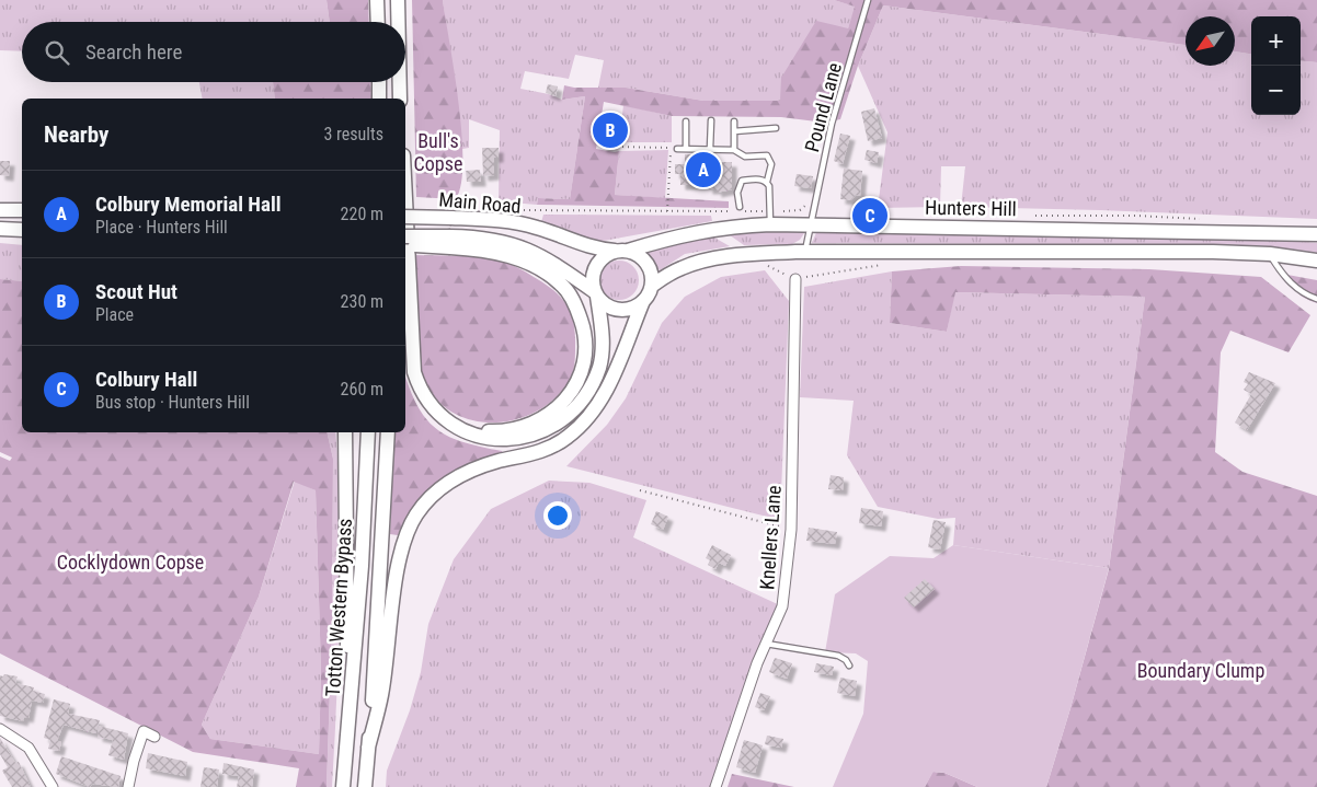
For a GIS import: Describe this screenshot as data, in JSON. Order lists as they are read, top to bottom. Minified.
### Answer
{"streets":{"main road":["Main Road","Hunters Hill","Totton Western Bypass"],"street":["Knellers Lane"],"lane":["Pound Lane"]},"crossings":[["Pound Lane","Hunters Hill"],["Main Road","Hunters Hill"]],"parks":["Bull's Copse","Cocklydown Copse","Boundary Clump"],"north":"bottom left","page":{"map_buttons":["+","−"],"search":"Search here","heading":["Nearby","3 results"],"pins":["B","A","C"],"list":[{"mark":"A","name":"Colbury Memorial Hall","note":"Place · Hunters Hill","value":"220 m"},{"mark":"B","name":"Scout Hut","note":"Place","value":"230 m"},{"mark":"C","name":"Colbury Hall","note":"Bus stop · Hunters Hill","value":"260 m"}]}}
